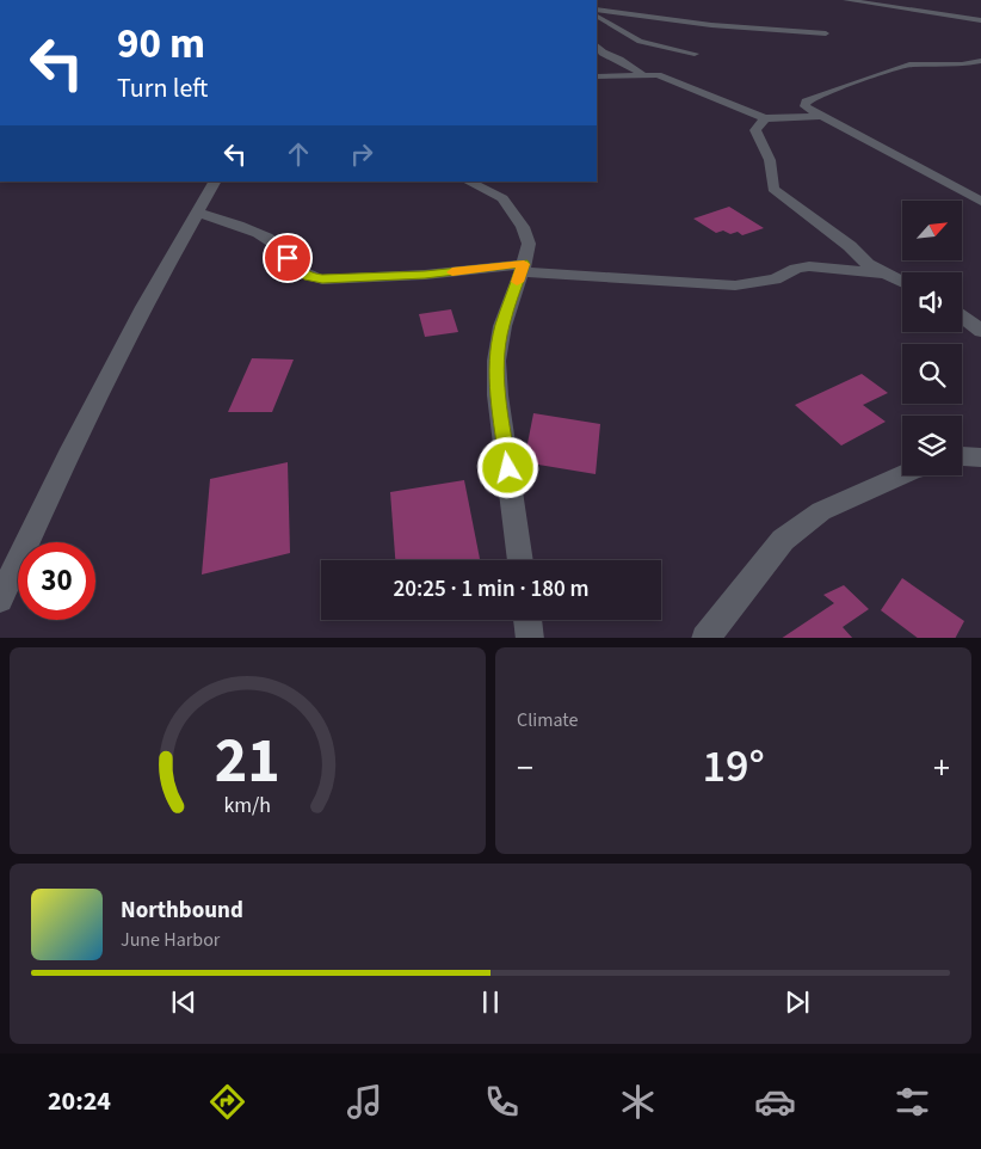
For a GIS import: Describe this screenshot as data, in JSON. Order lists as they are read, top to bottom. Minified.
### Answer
{"north":"top right","page":{"turn":["90 m","Turn left"],"limit":"30","trip":"20:25 · 1 min · 180 m","tile":"Climate","heat":["−","19°","+"],"song":["Northbound","June Harbor"],"tabs":"20:24","gauge":["21","km/h"]}}
